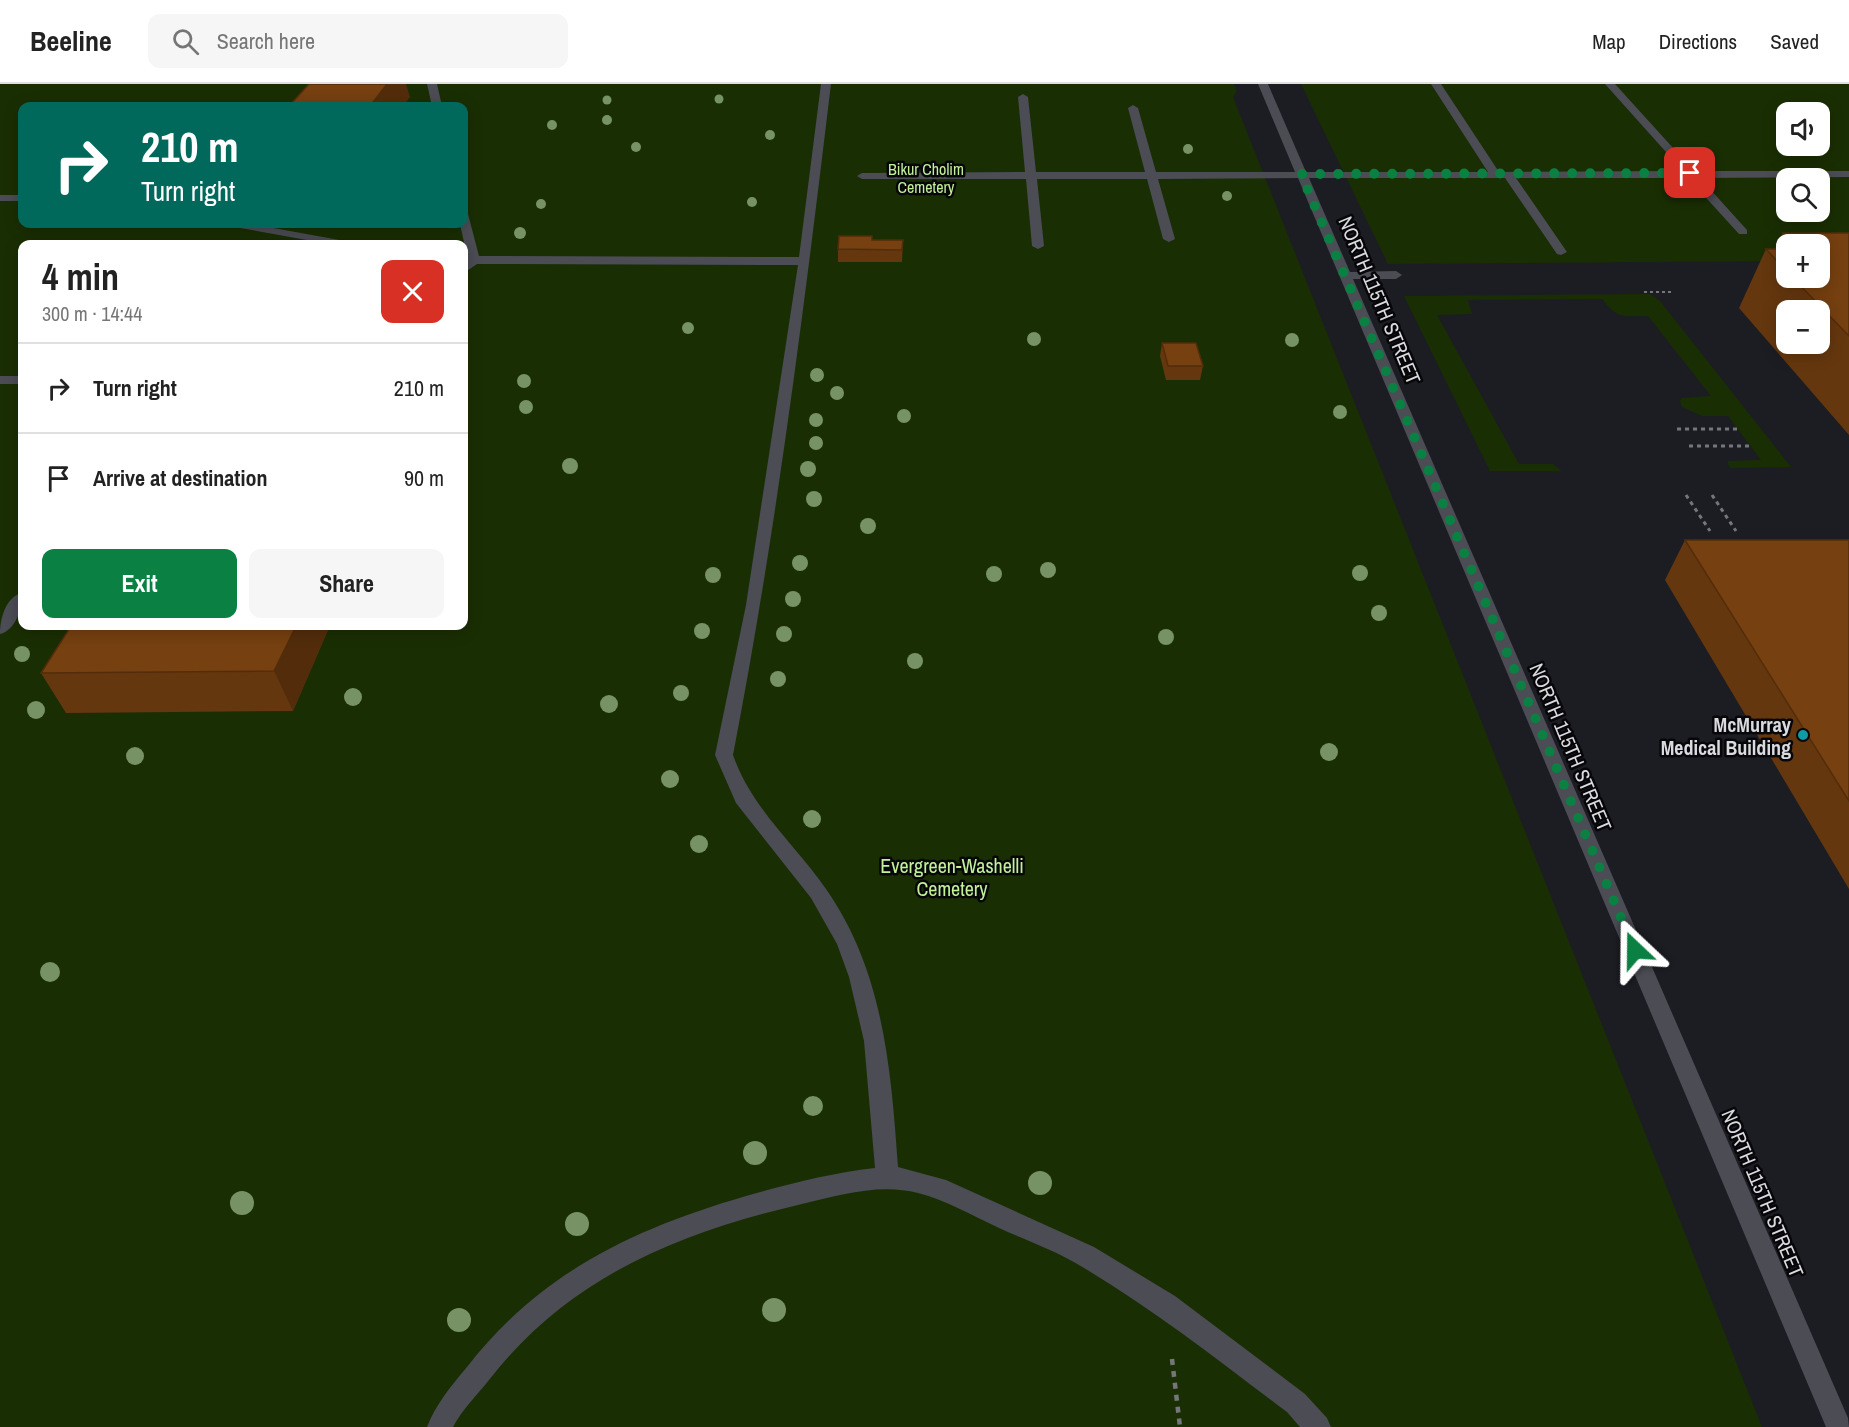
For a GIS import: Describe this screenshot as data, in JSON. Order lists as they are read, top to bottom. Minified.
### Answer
{"streets":{"street":["NORTH 115TH STREET"]},"parks":["Bikur Cholim Cemetery","Evergreen-Washelli Cemetery"],"places":["McMurray Medical Building"],"page":{"header":"Beeline","search":"Search here","nav":["Map","Directions","Saved"],"map_buttons":["+","−"],"turn":["210 m","Turn right"],"heading":["4 min","300 m · 14:44"],"list":[{"name":"Turn right","value":"210 m"},{"name":"Arrive at destination","value":"90 m"}],"buttons":["Exit","Share"]}}
